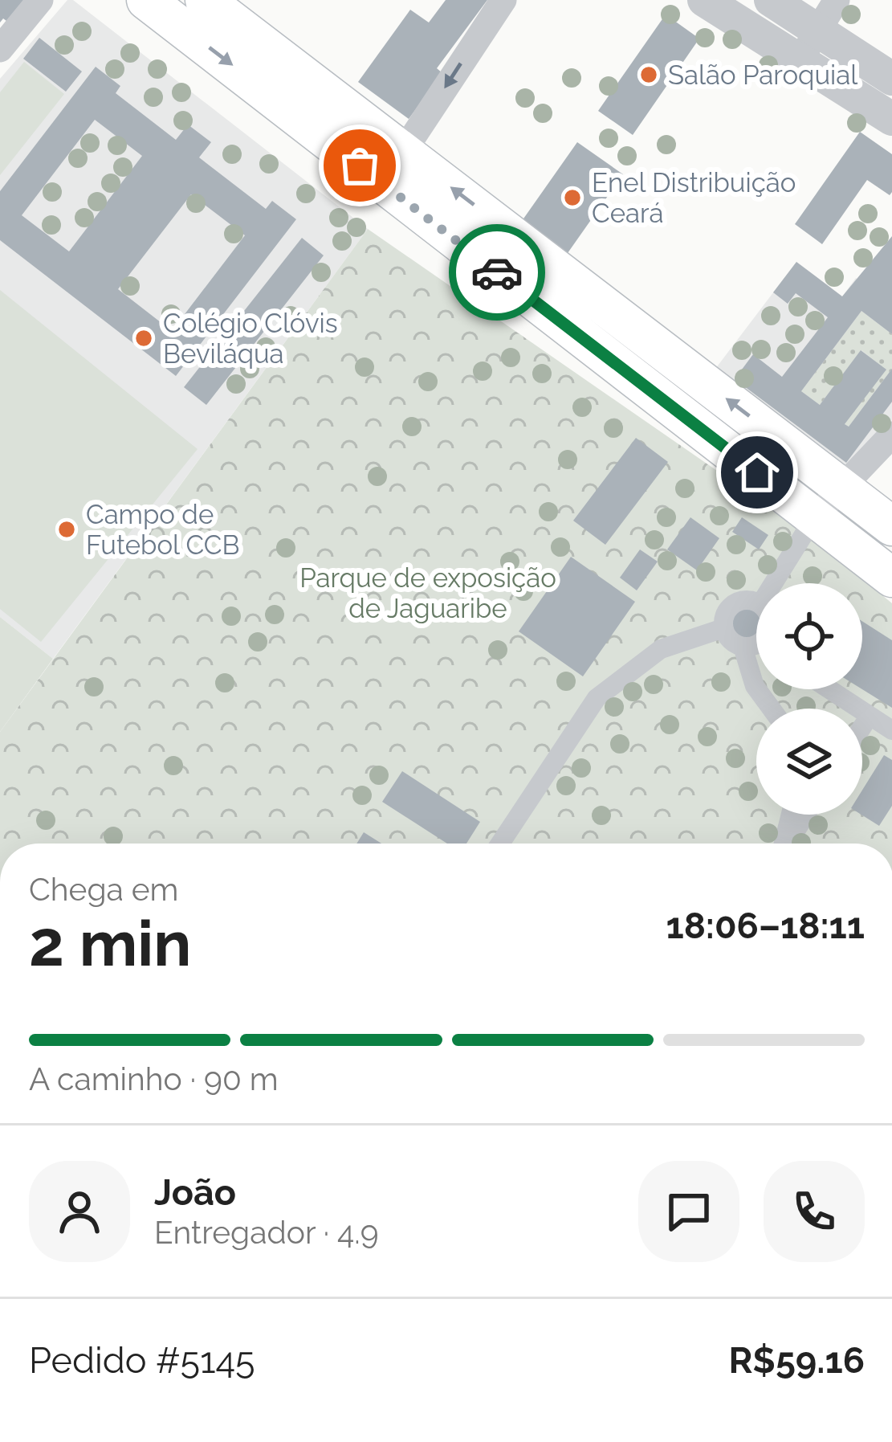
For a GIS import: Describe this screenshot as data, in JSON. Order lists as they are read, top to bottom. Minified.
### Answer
{"parks":["Parque de exposição de Jaguaribe"],"places":["Salão Paroquial","Enel Distribuição Ceará","Colégio Clóvis Beviláqua","Campo de Futebol CCB"],"page":{"heading":["2 min","Chega em","18:06–18:11"],"panel":["João","Entregador · 4.9","Pedido #5145","R$59.16"],"bar":"A caminho · 90 m"}}
